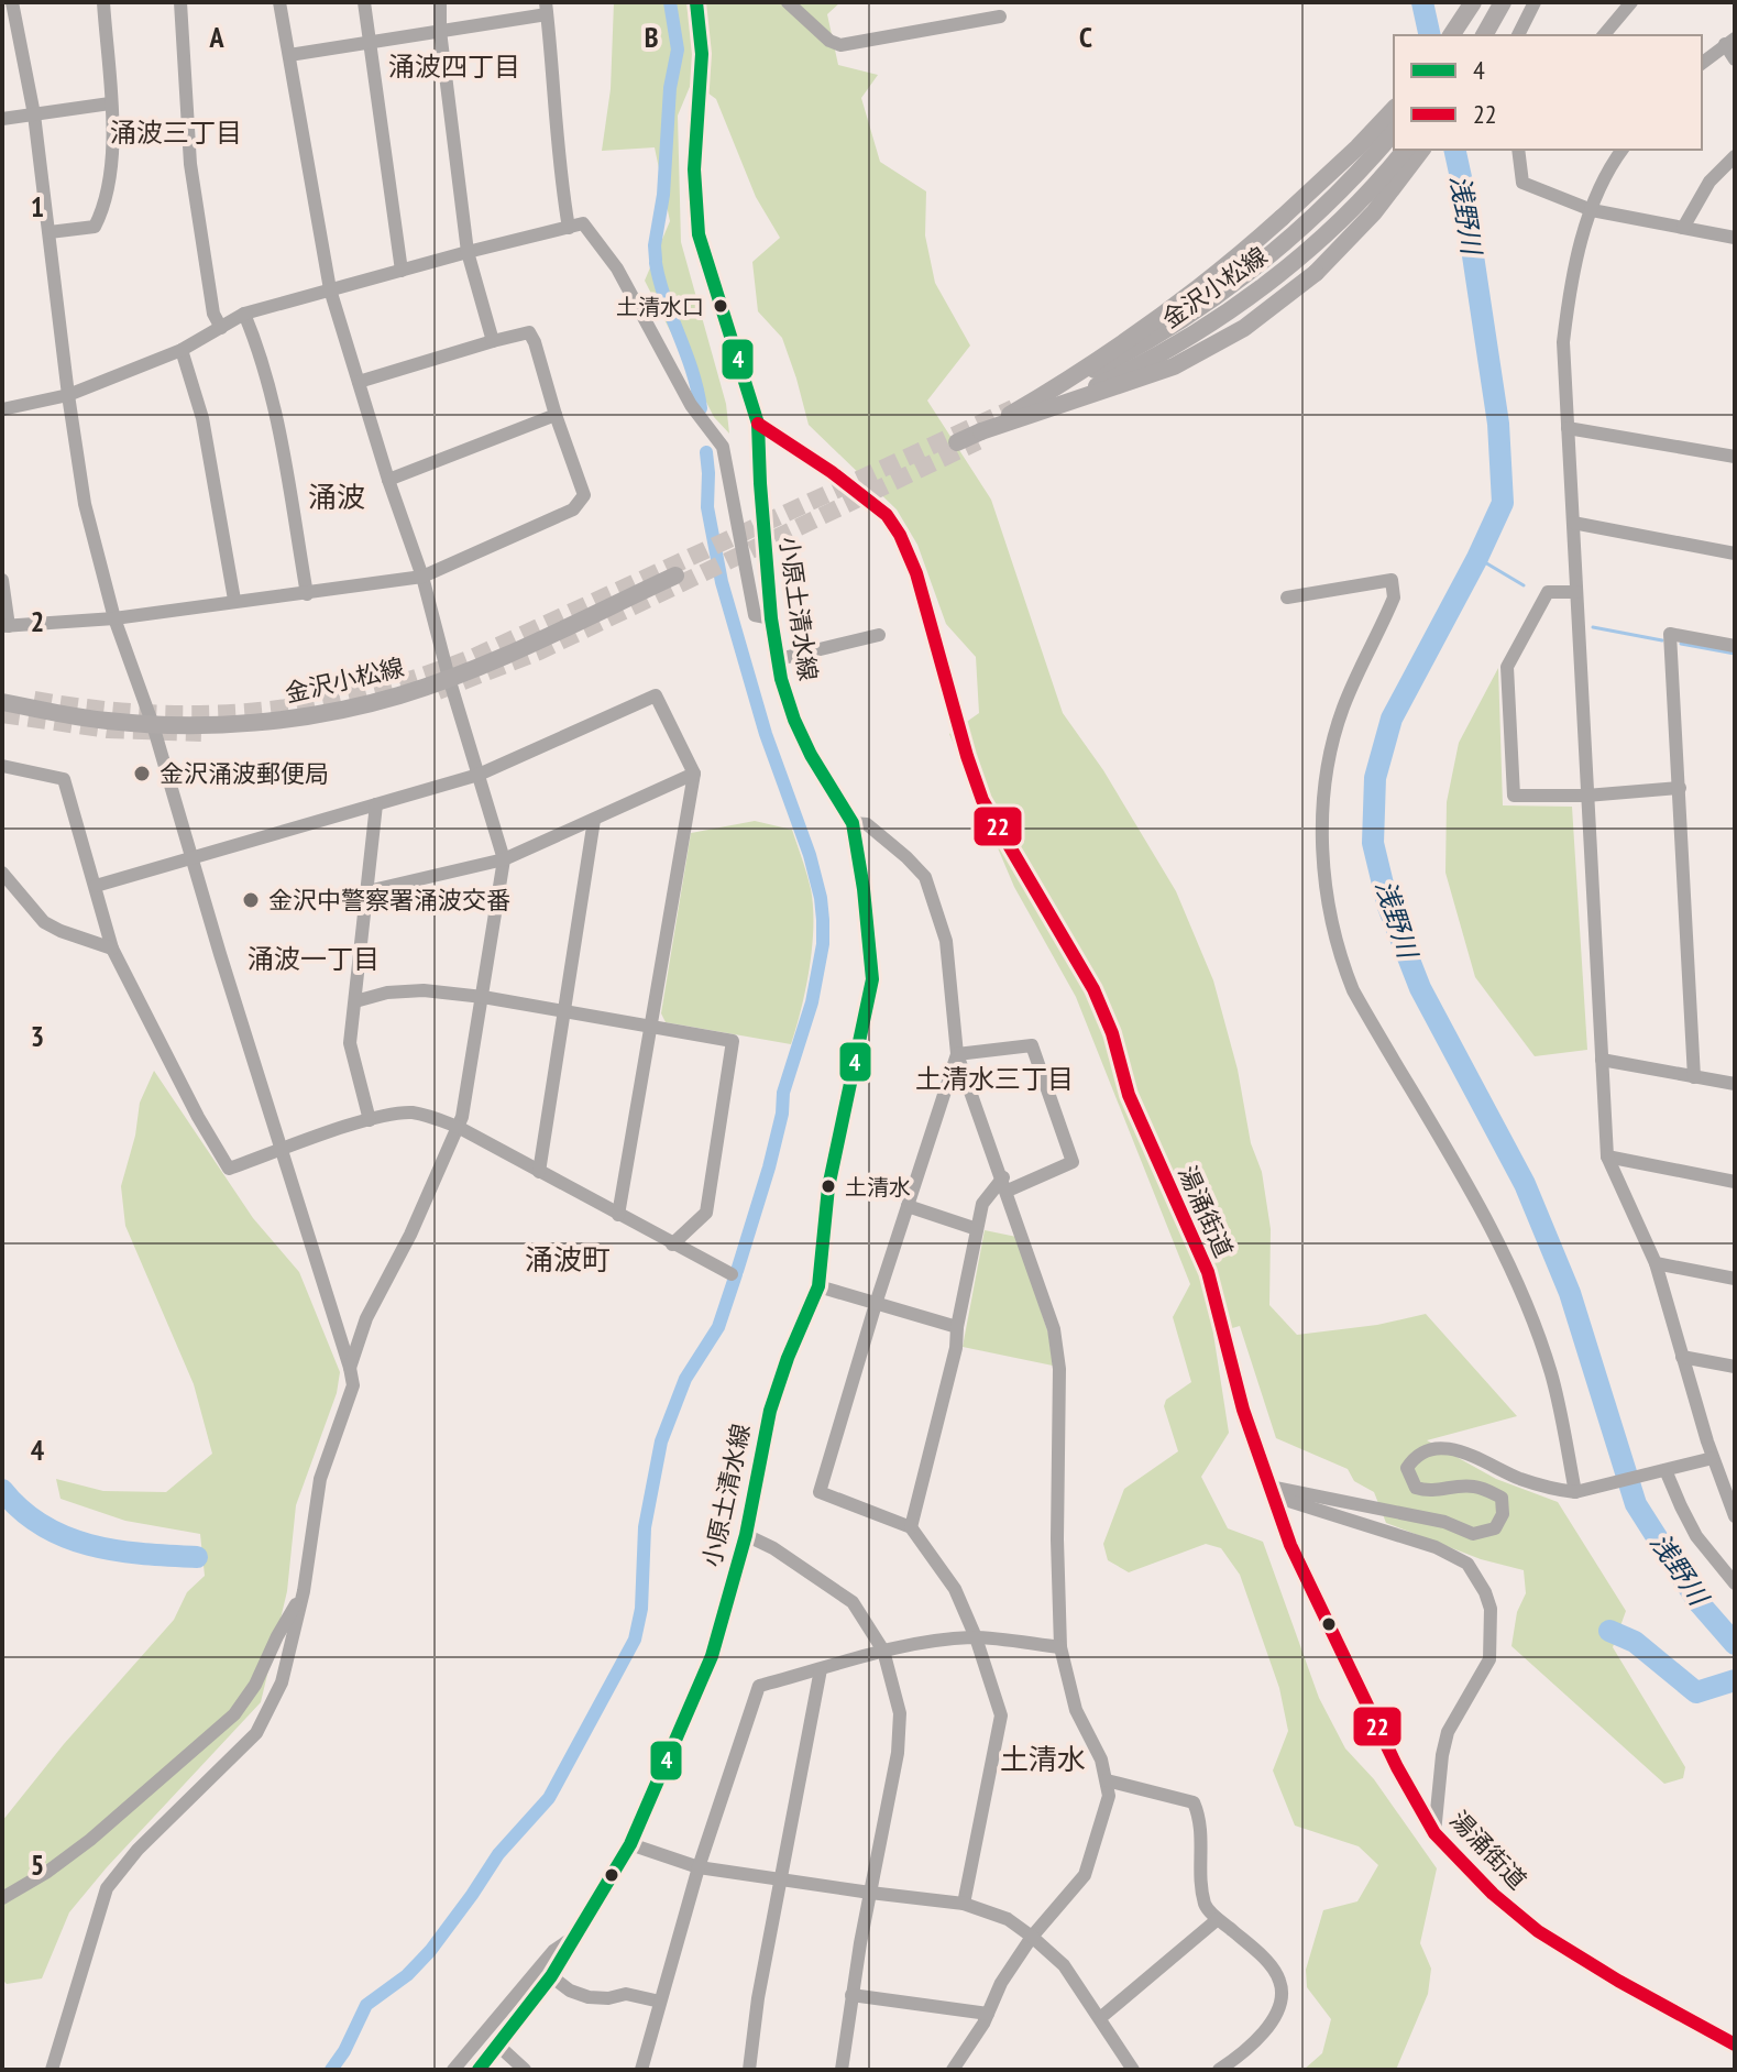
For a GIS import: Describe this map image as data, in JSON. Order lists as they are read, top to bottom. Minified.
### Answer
{"streets":{"main road":["金沢小松線","小原土清水線","湯涌街道"]},"crossings":[["小原土清水線","湯涌街道"]],"districts":["涌波四丁目","涌波三丁目","涌波","涌波一丁目","土清水三丁目","涌波町","土清水"],"water":["浅野川"],"places":["土清水口","金沢涌波郵便局","金沢中警察署涌波交番","土清水"],"lines":["transit line 4","transit line 22"],"legend":["4","22"],"grid":{"columns":["A","B","C"],"rows":["1","2","3","4","5"]}}
